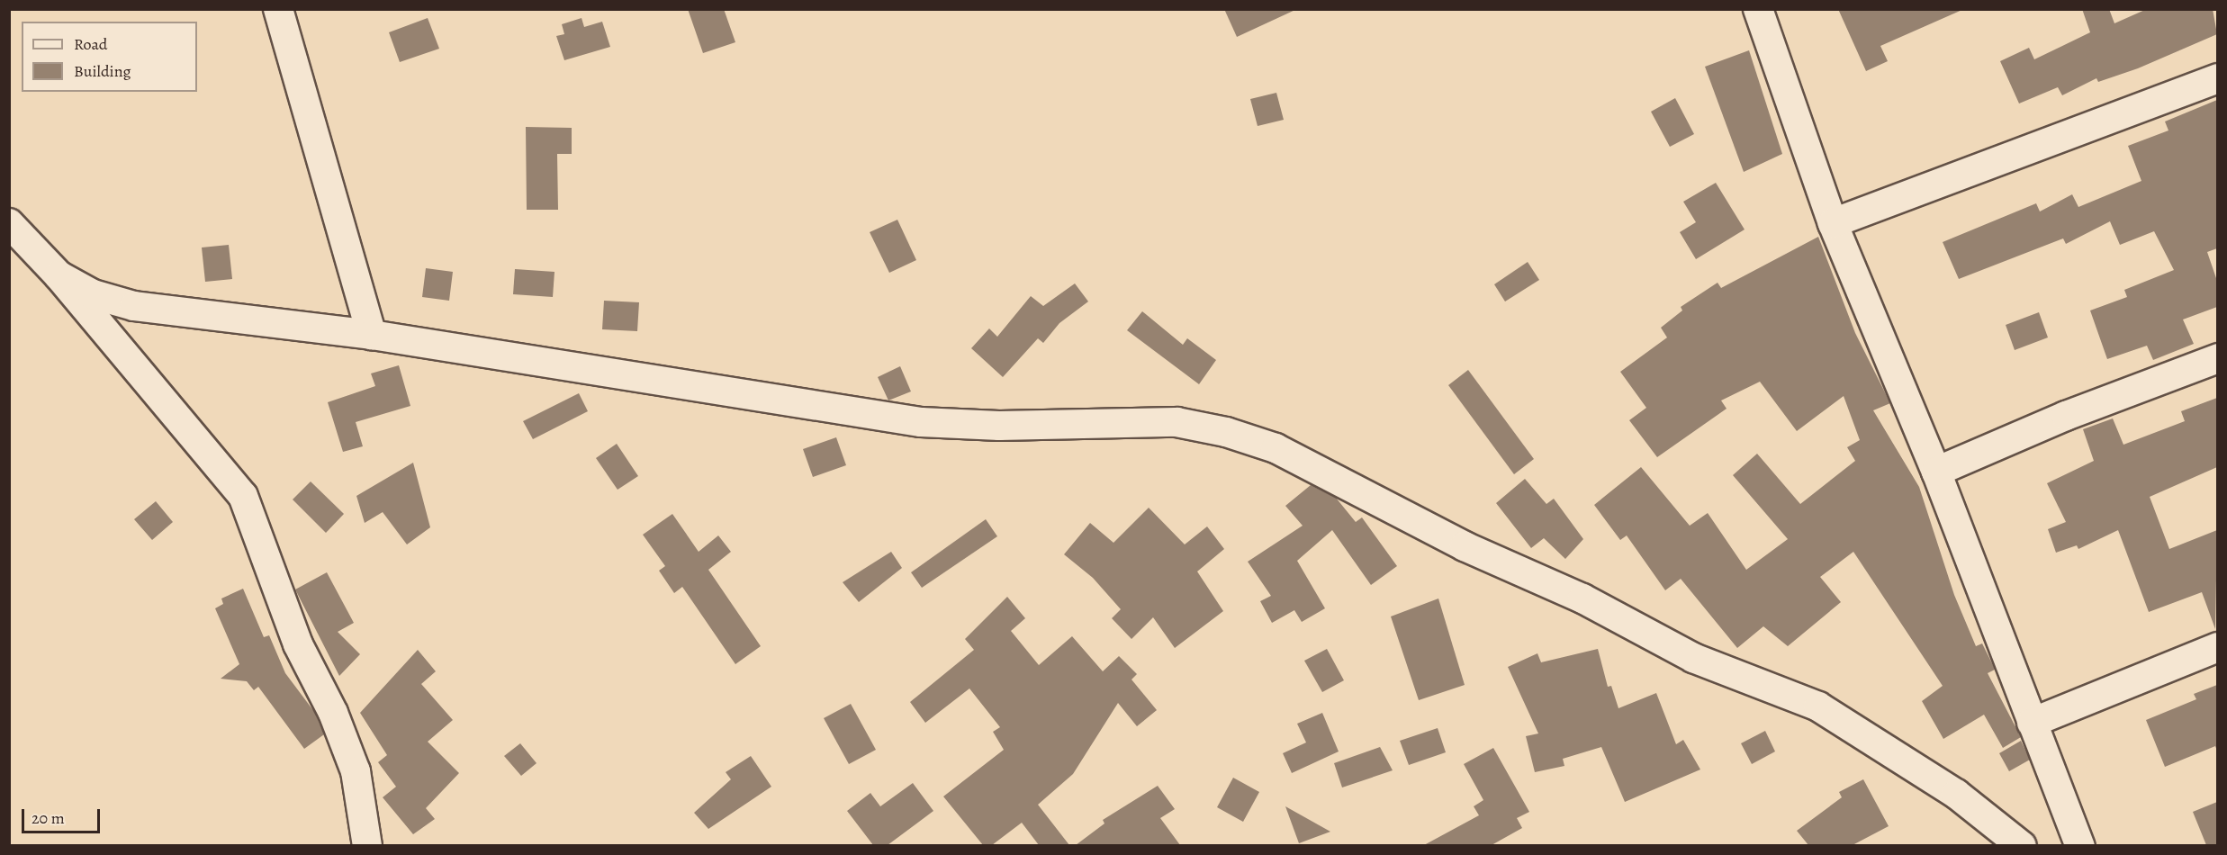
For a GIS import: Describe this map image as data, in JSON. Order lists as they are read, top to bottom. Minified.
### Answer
{"legend":["Road","Building"],"scale_bar":"20 m"}
